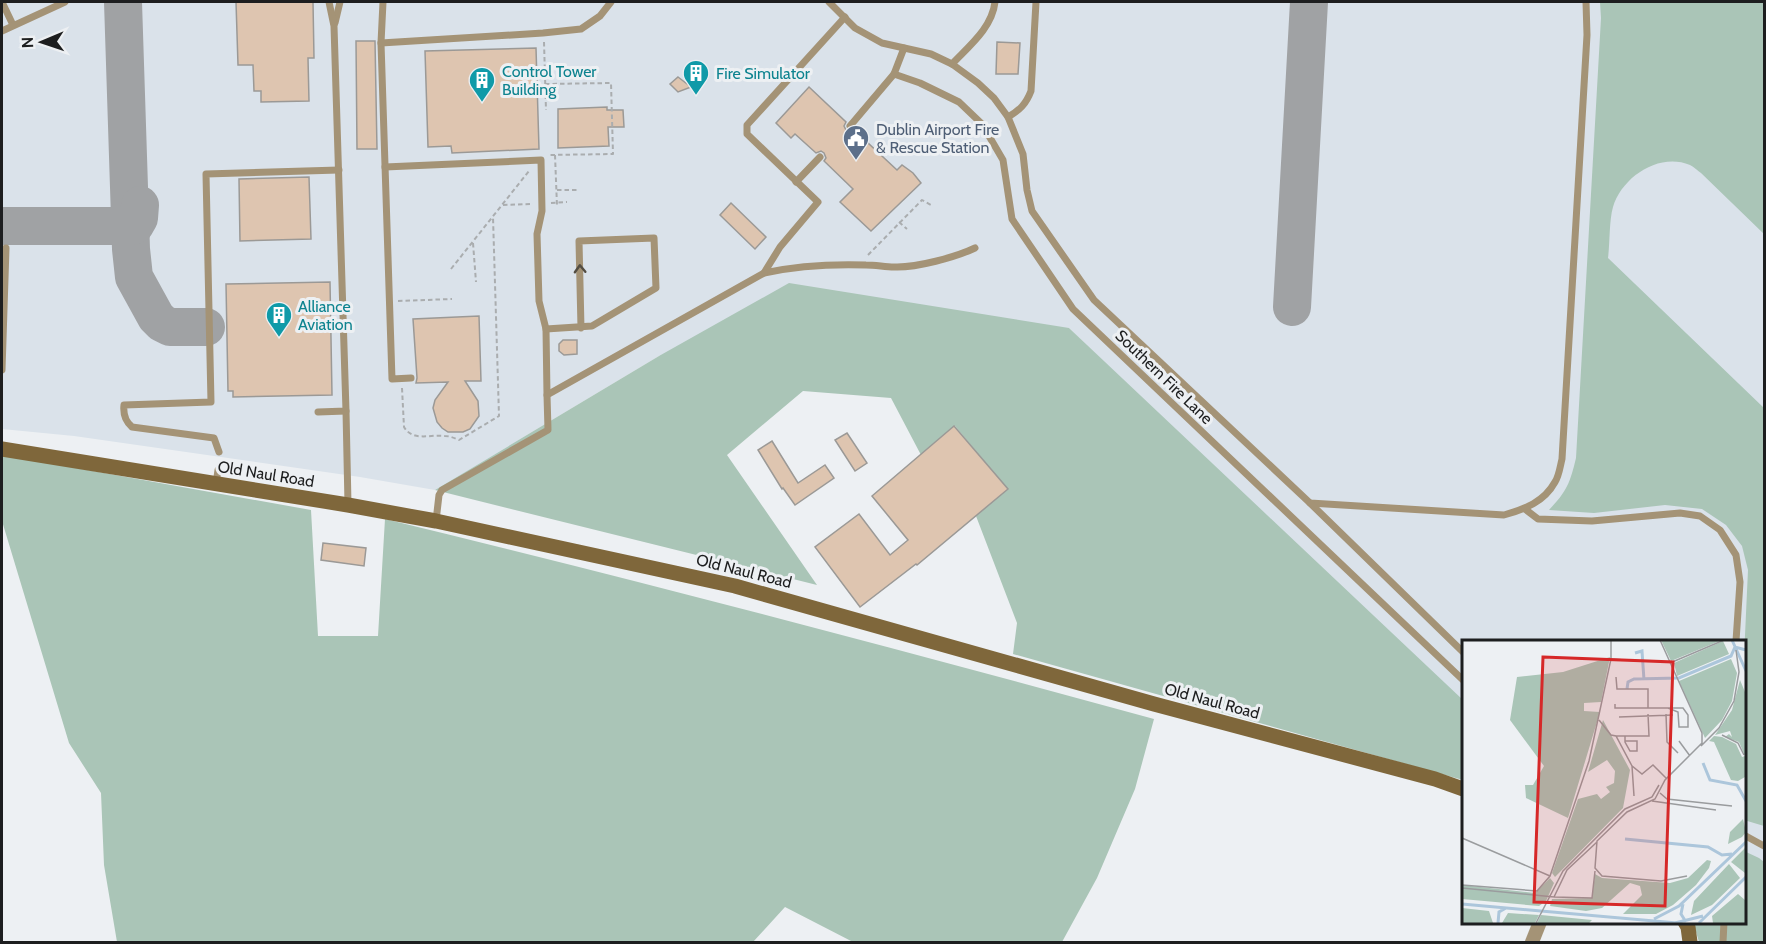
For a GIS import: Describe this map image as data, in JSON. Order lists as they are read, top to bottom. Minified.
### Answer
{"streets":{"main road":["Old Naul Road"],"lane":["Southern Fire Lane"]},"places":{"building":["Fire Simulator","Control Tower Building","Alliance Aviation"],"public building":["Dublin Airport Fire & Rescue Station"]},"north":"left"}
